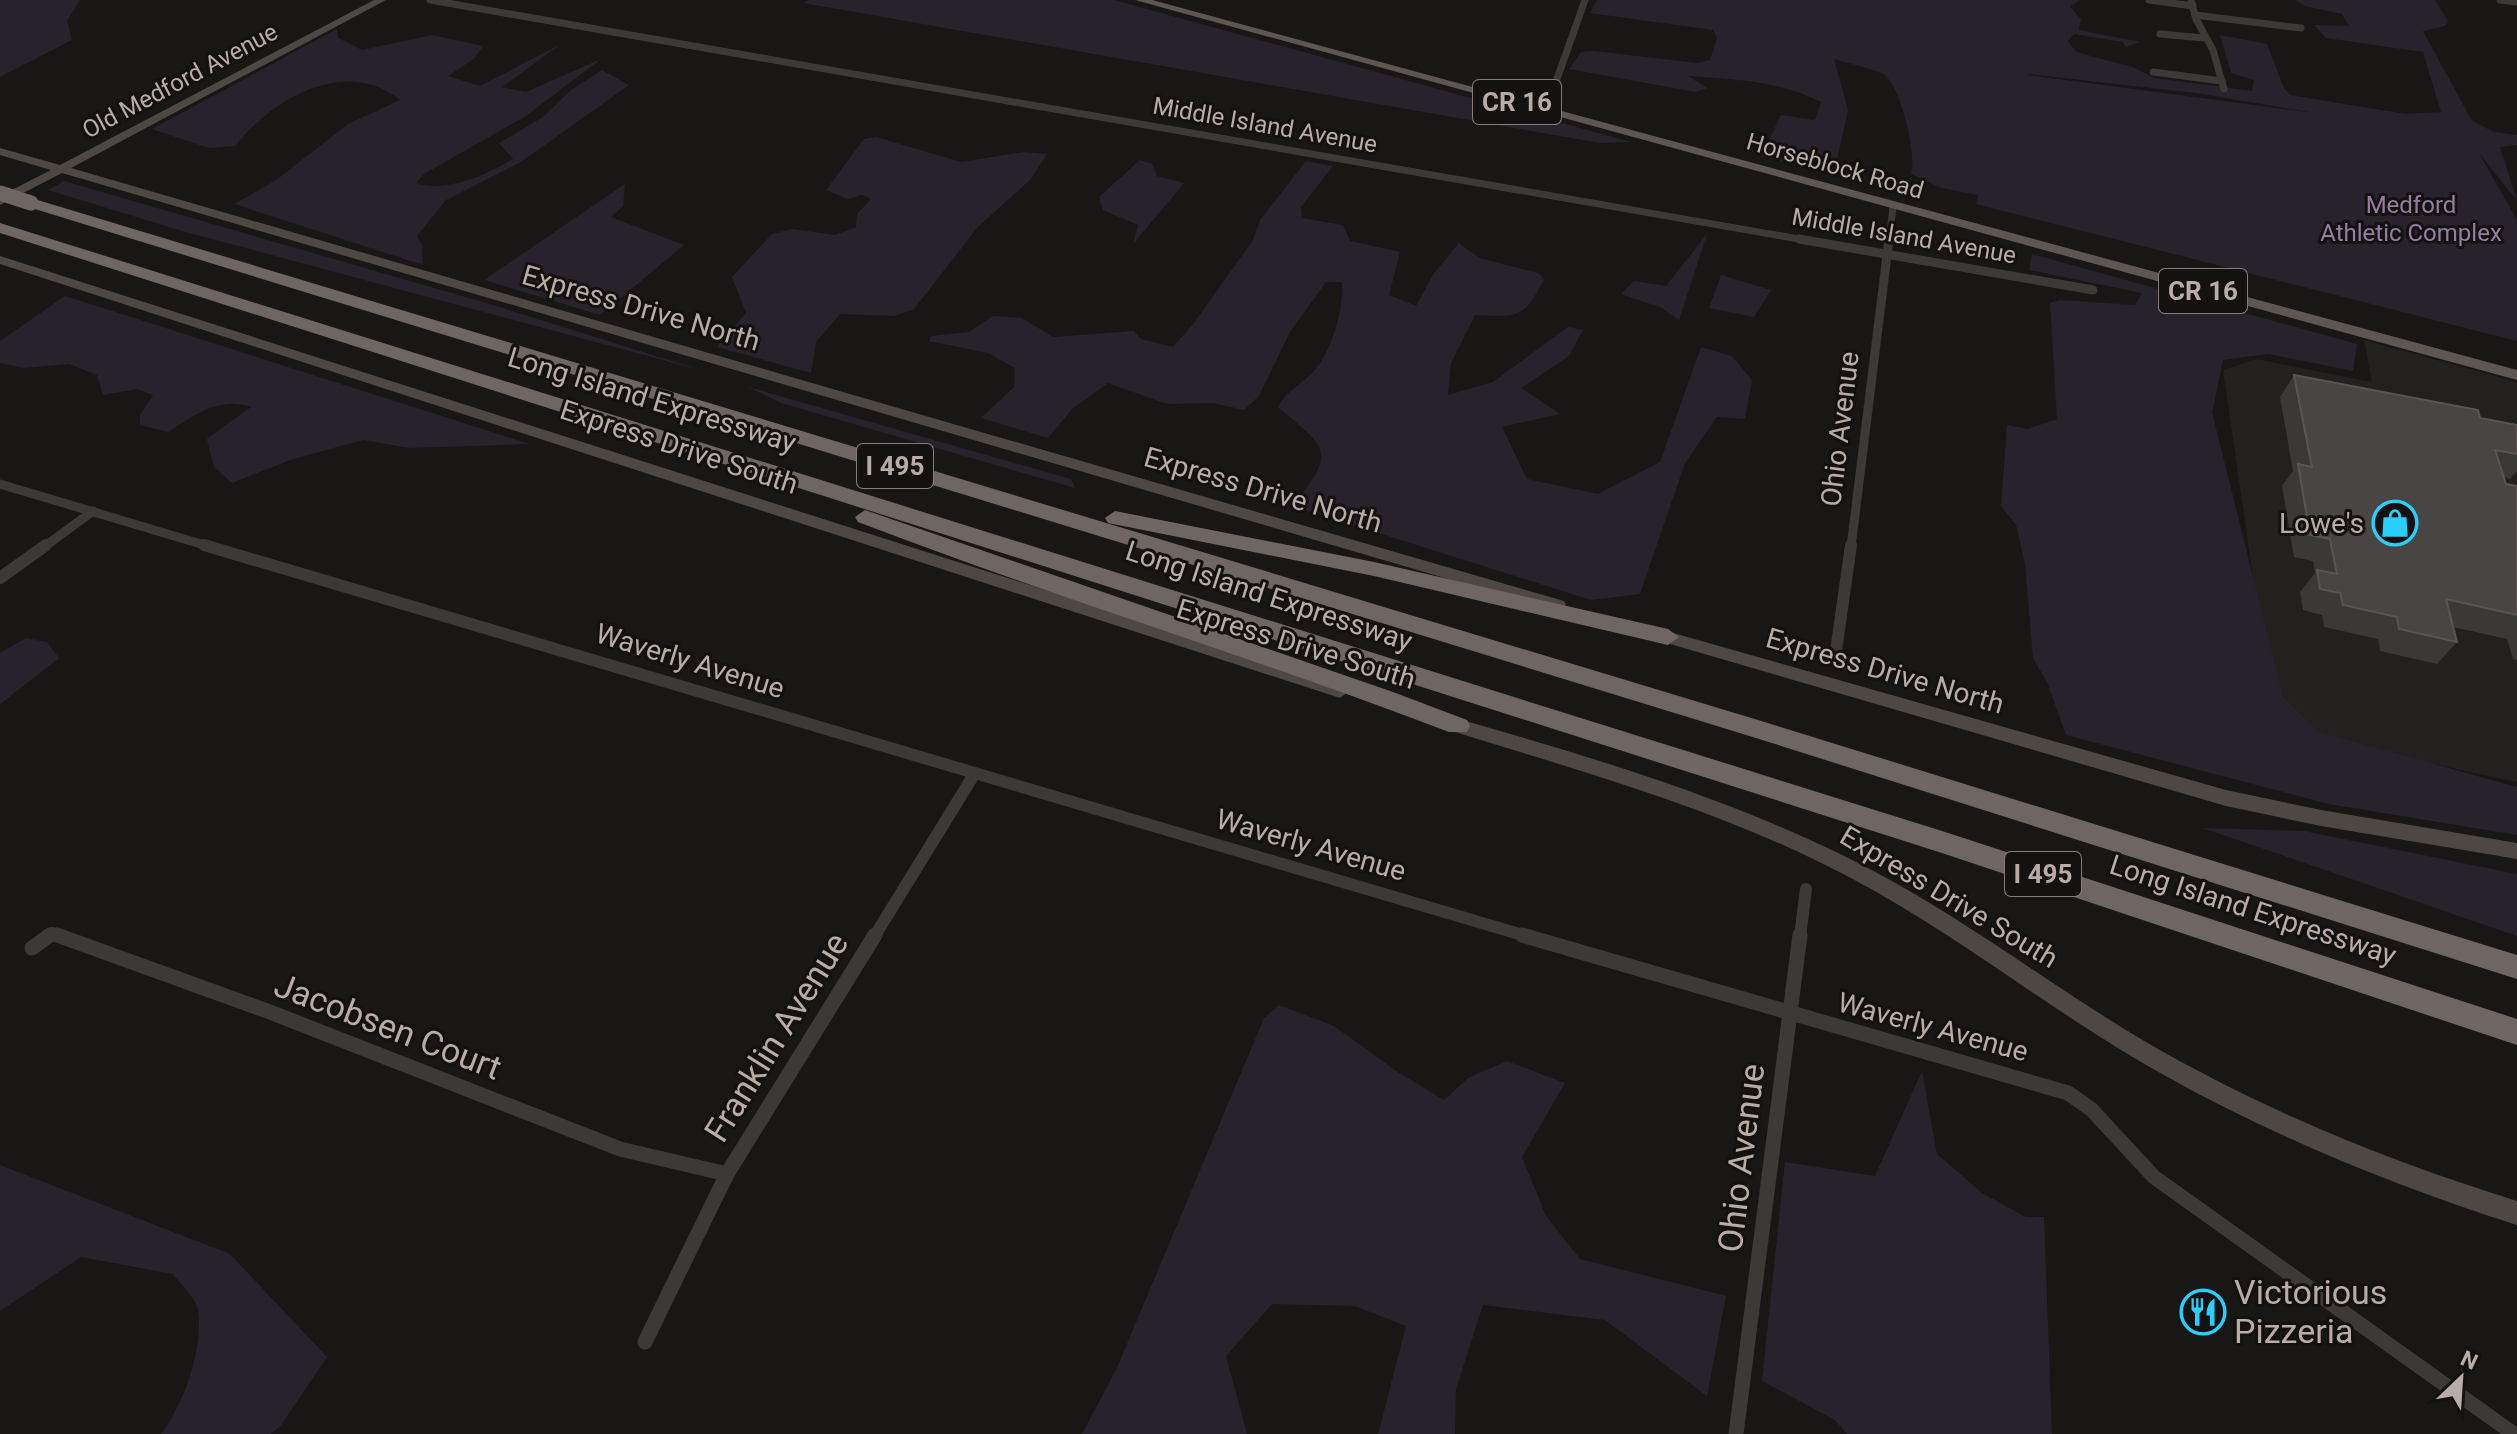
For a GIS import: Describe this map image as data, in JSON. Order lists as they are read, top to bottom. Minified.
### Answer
{"streets":{"highway":["Long Island Expressway","I 495"],"main road":["Old Medford Avenue","CR 16","Horseblock Road","Express Drive North","Express Drive South"],"street":["Middle Island Avenue","Ohio Avenue","Waverly Avenue","Jacobsen Court","Franklin Avenue"]},"crossings":[["Old Medford Avenue","Express Drive North"],["Middle Island Avenue","Ohio Avenue"],["Horseblock Road","Ohio Avenue"],["Ohio Avenue","Waverly Avenue"],["Waverly Avenue","Franklin Avenue"],["Jacobsen Court","Franklin Avenue"]],"parks":["Medford Athletic Complex"],"places":{"shop":["Lowe's"],"restaurant":["Victorious Pizzeria"]},"north":"top right"}
